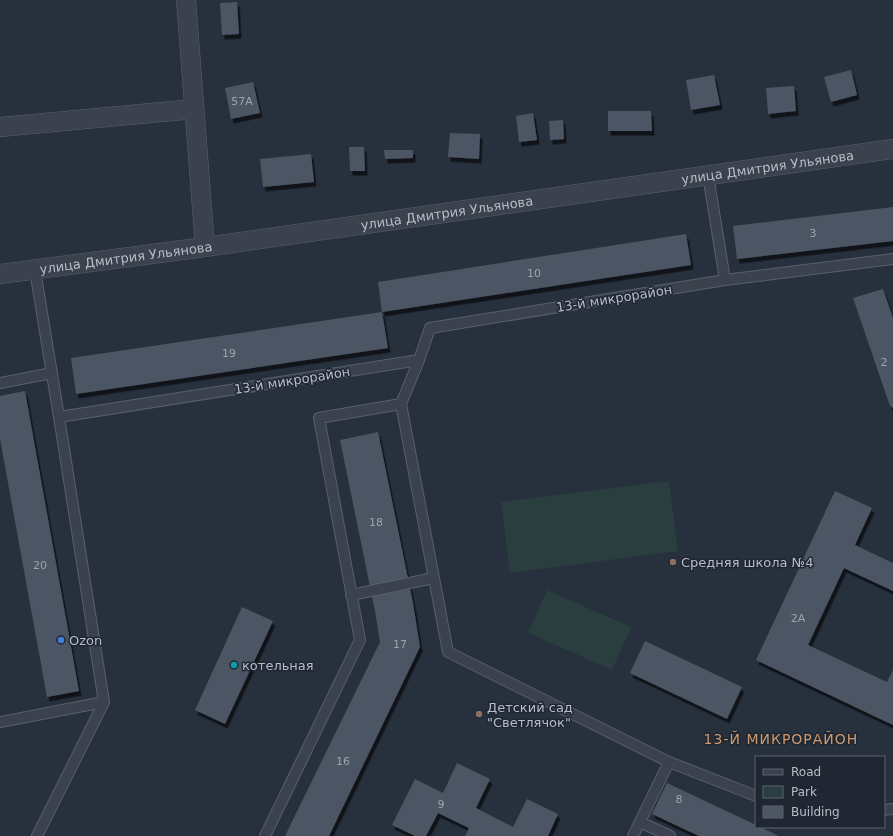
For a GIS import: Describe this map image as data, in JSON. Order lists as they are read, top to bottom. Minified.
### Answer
{"streets":{"street":["улица Дмитрия Ульянова"],"lane":["13-й микрорайон"]},"districts":["13-Й МИКРОРАЙОН"],"places":["Средняя школа №4","Ozon","котельная","Детский сад \"Светлячок\""],"house_numbers":["57А","3","10","19","2","18","20","2А","17","16","8","9"],"legend":["Road","Park","Building"]}
